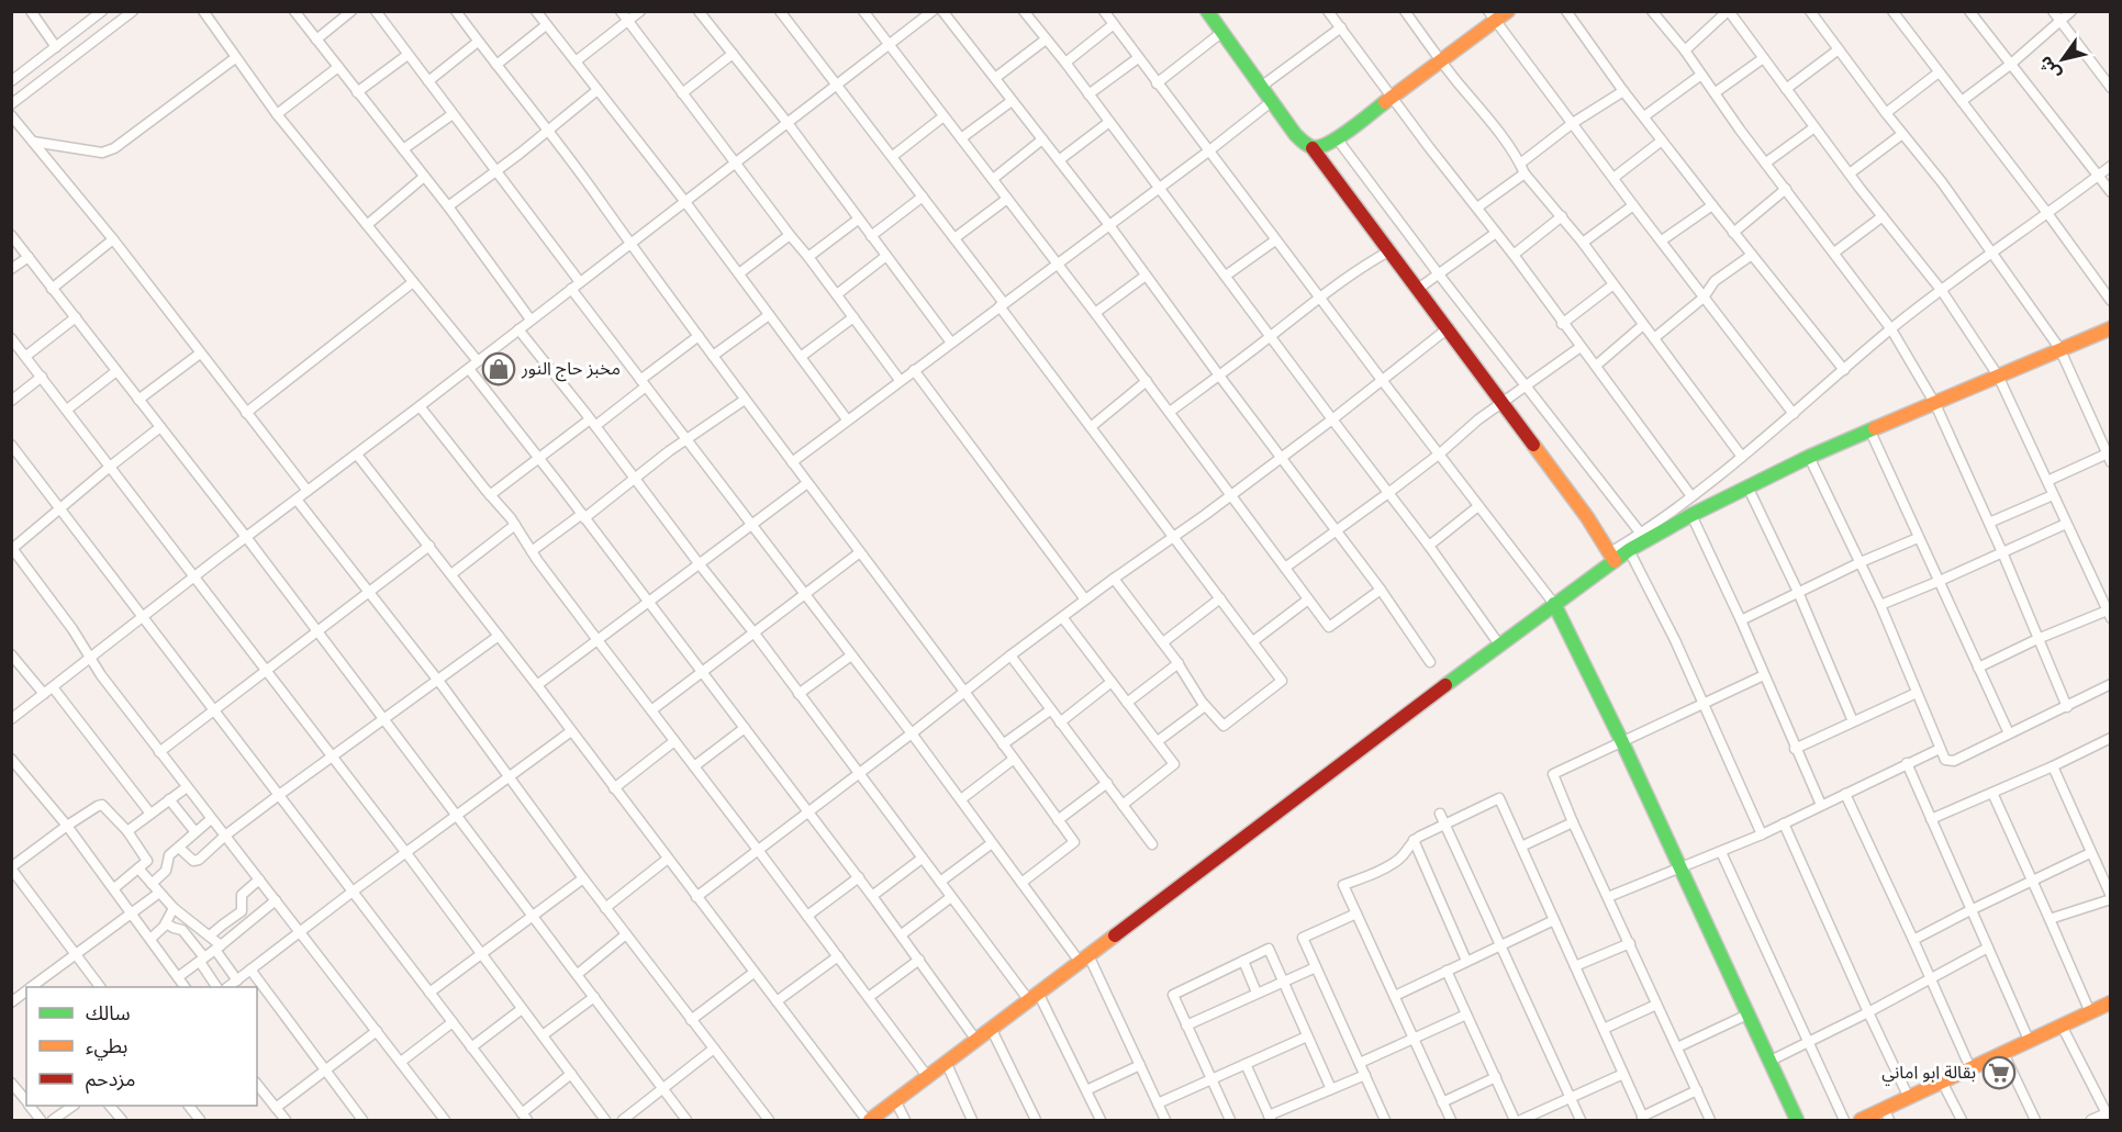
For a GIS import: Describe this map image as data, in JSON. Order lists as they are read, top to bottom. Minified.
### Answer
{"places":{"shop":["مخبز حاج النور"],"supermarket":["بقالة ابو اماني"]},"legend":["سالك","بطيء","مزدحم"],"north":"bottom left"}
